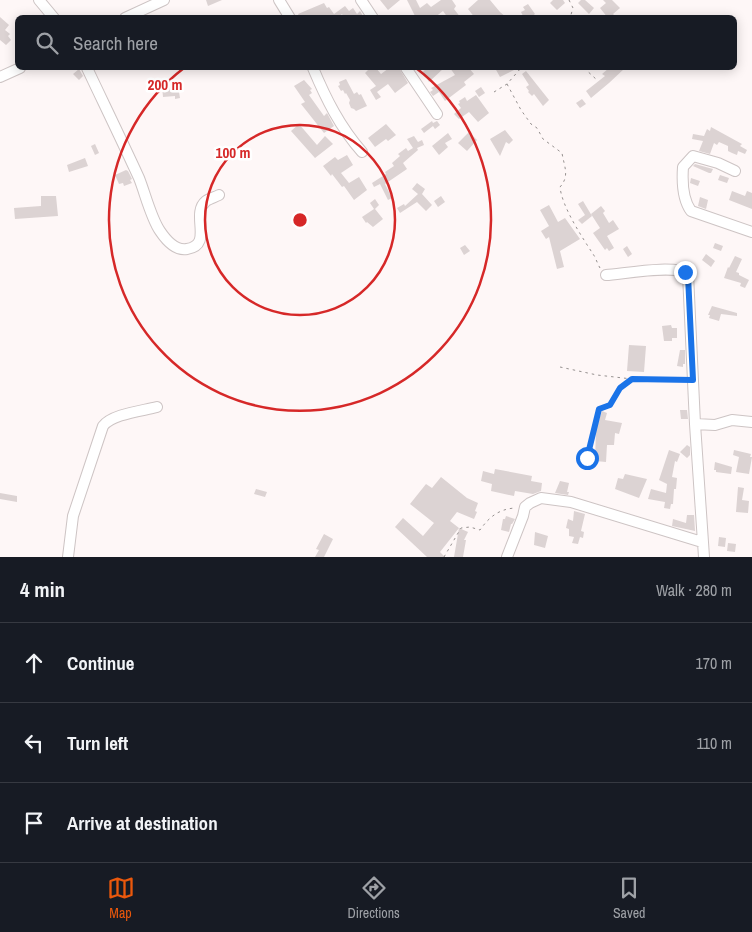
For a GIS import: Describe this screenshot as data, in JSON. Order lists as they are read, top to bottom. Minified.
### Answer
{"page":{"search":"Search here","heading":["4 min","Walk · 280 m"],"list":[["Continue","170 m"],["Turn left","110 m"],"Arrive at destination"],"nav":["Map","Directions","Saved"]},"rings":["200 m","100 m"]}
